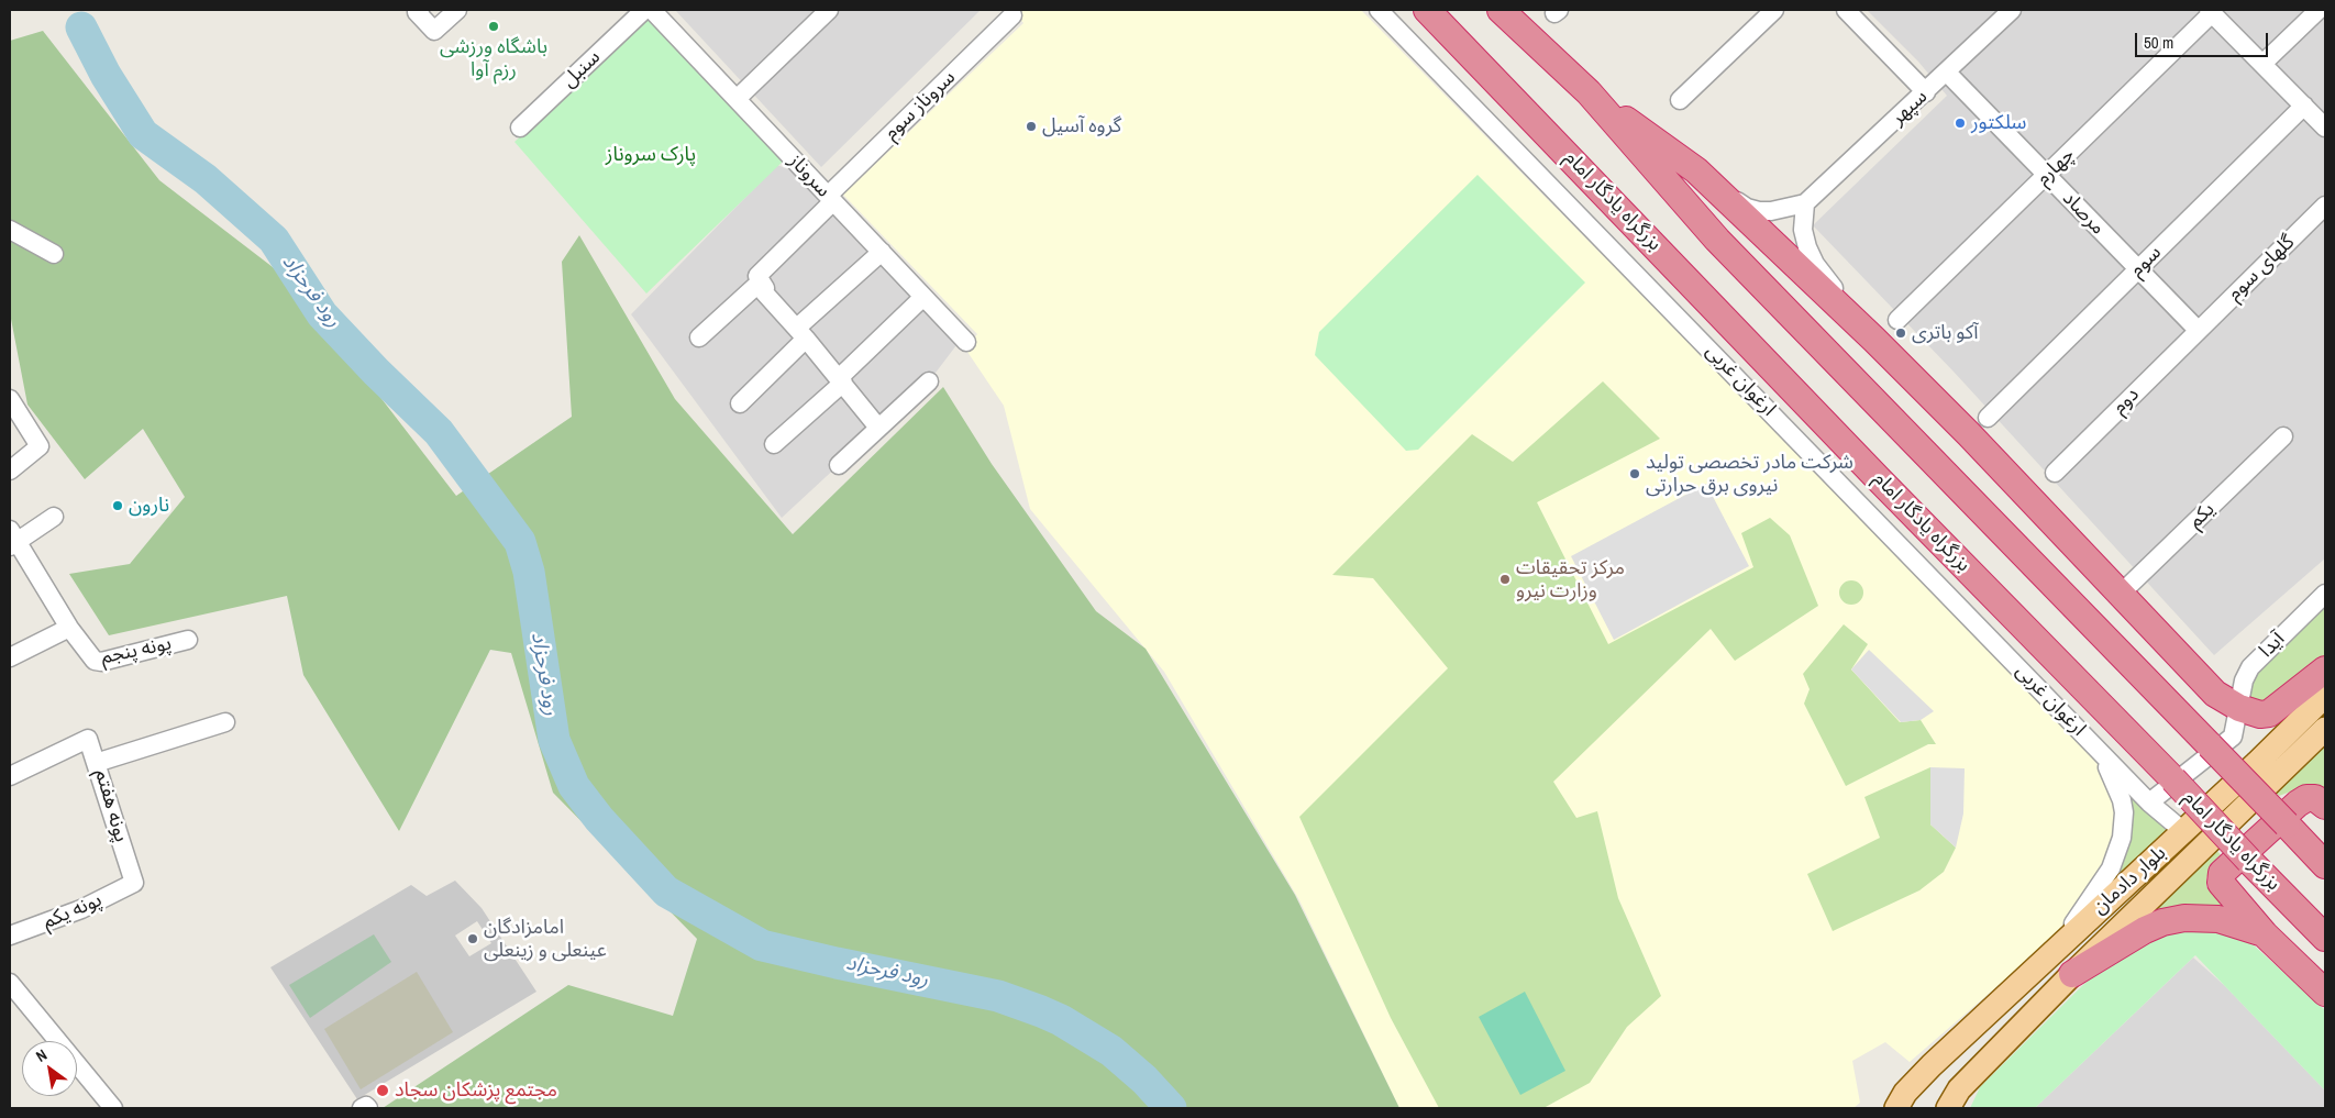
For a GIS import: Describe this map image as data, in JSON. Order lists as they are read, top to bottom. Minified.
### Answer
{"streets":{"highway":["بزرگراه یادگار امام"],"main road":["بلوار دادمان"],"street":["سنبل","سروناز سوم","سپهر","چهارم","سروناز","مرصاد","سوم","گلهای سوم","ارغوان غربی","دوم","یکم","آیدا","پونه پنجم","پونه هفتم","پونه یکم"]},"crossings":[["سروناز سوم","سروناز"],["سپهر","مرصاد"],["چهارم","مرصاد"],["مرصاد","سوم"],["مرصاد","گلهای سوم"],["مرصاد","دوم"],["گلهای سوم","دوم"],["ارغوان غربی","آیدا"],["ارغوان غربی","بلوار دادمان"],["پونه هفتم","پونه یکم"]],"water":["رود فرحزاد"],"parks":["پارک سروناز"],"places":["باشگاه ورزشی رزم آوا","سلکتور","گروه آسیل","آکو باتری","شرکت مادر تخصصی تولید نیروی برق حرارتی","نارون","مرکز تحقیقات وزارت نیرو","امامزادگان عینعلی و زینعلی","مجتمع پزشکان سجاد"],"scale_bar":"50 m","north":"top left"}
